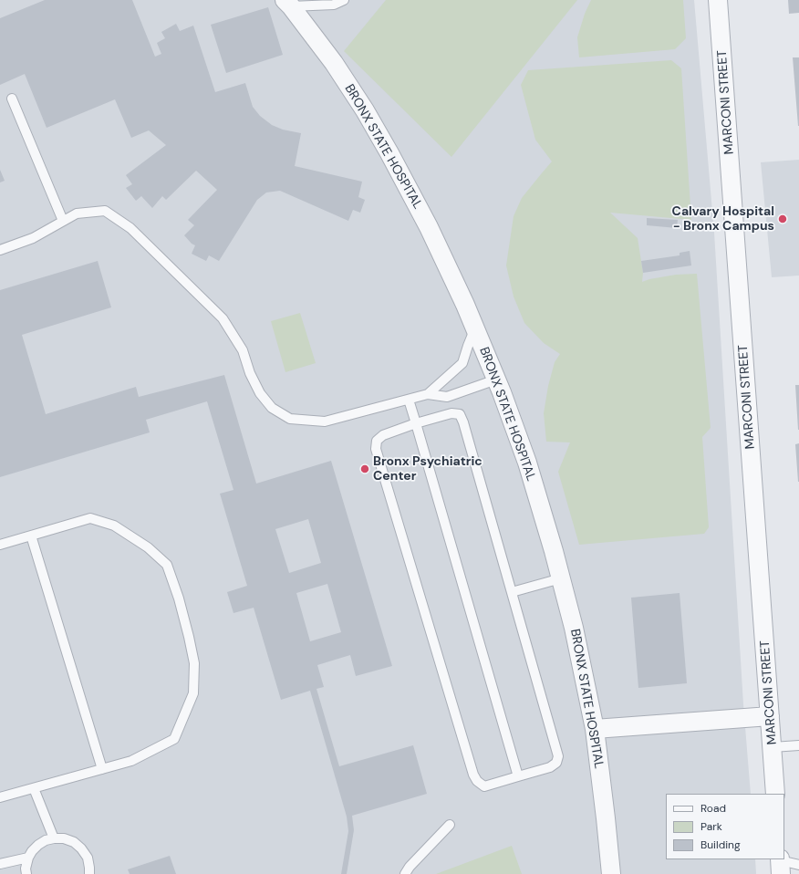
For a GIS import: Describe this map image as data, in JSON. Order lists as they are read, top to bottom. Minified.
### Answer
{"streets":{"street":["MARCONI STREET","BRONX STATE HOSPITAL"]},"places":["Calvary Hospital - Bronx Campus","Bronx Psychiatric Center"],"legend":["Road","Park","Building"]}
